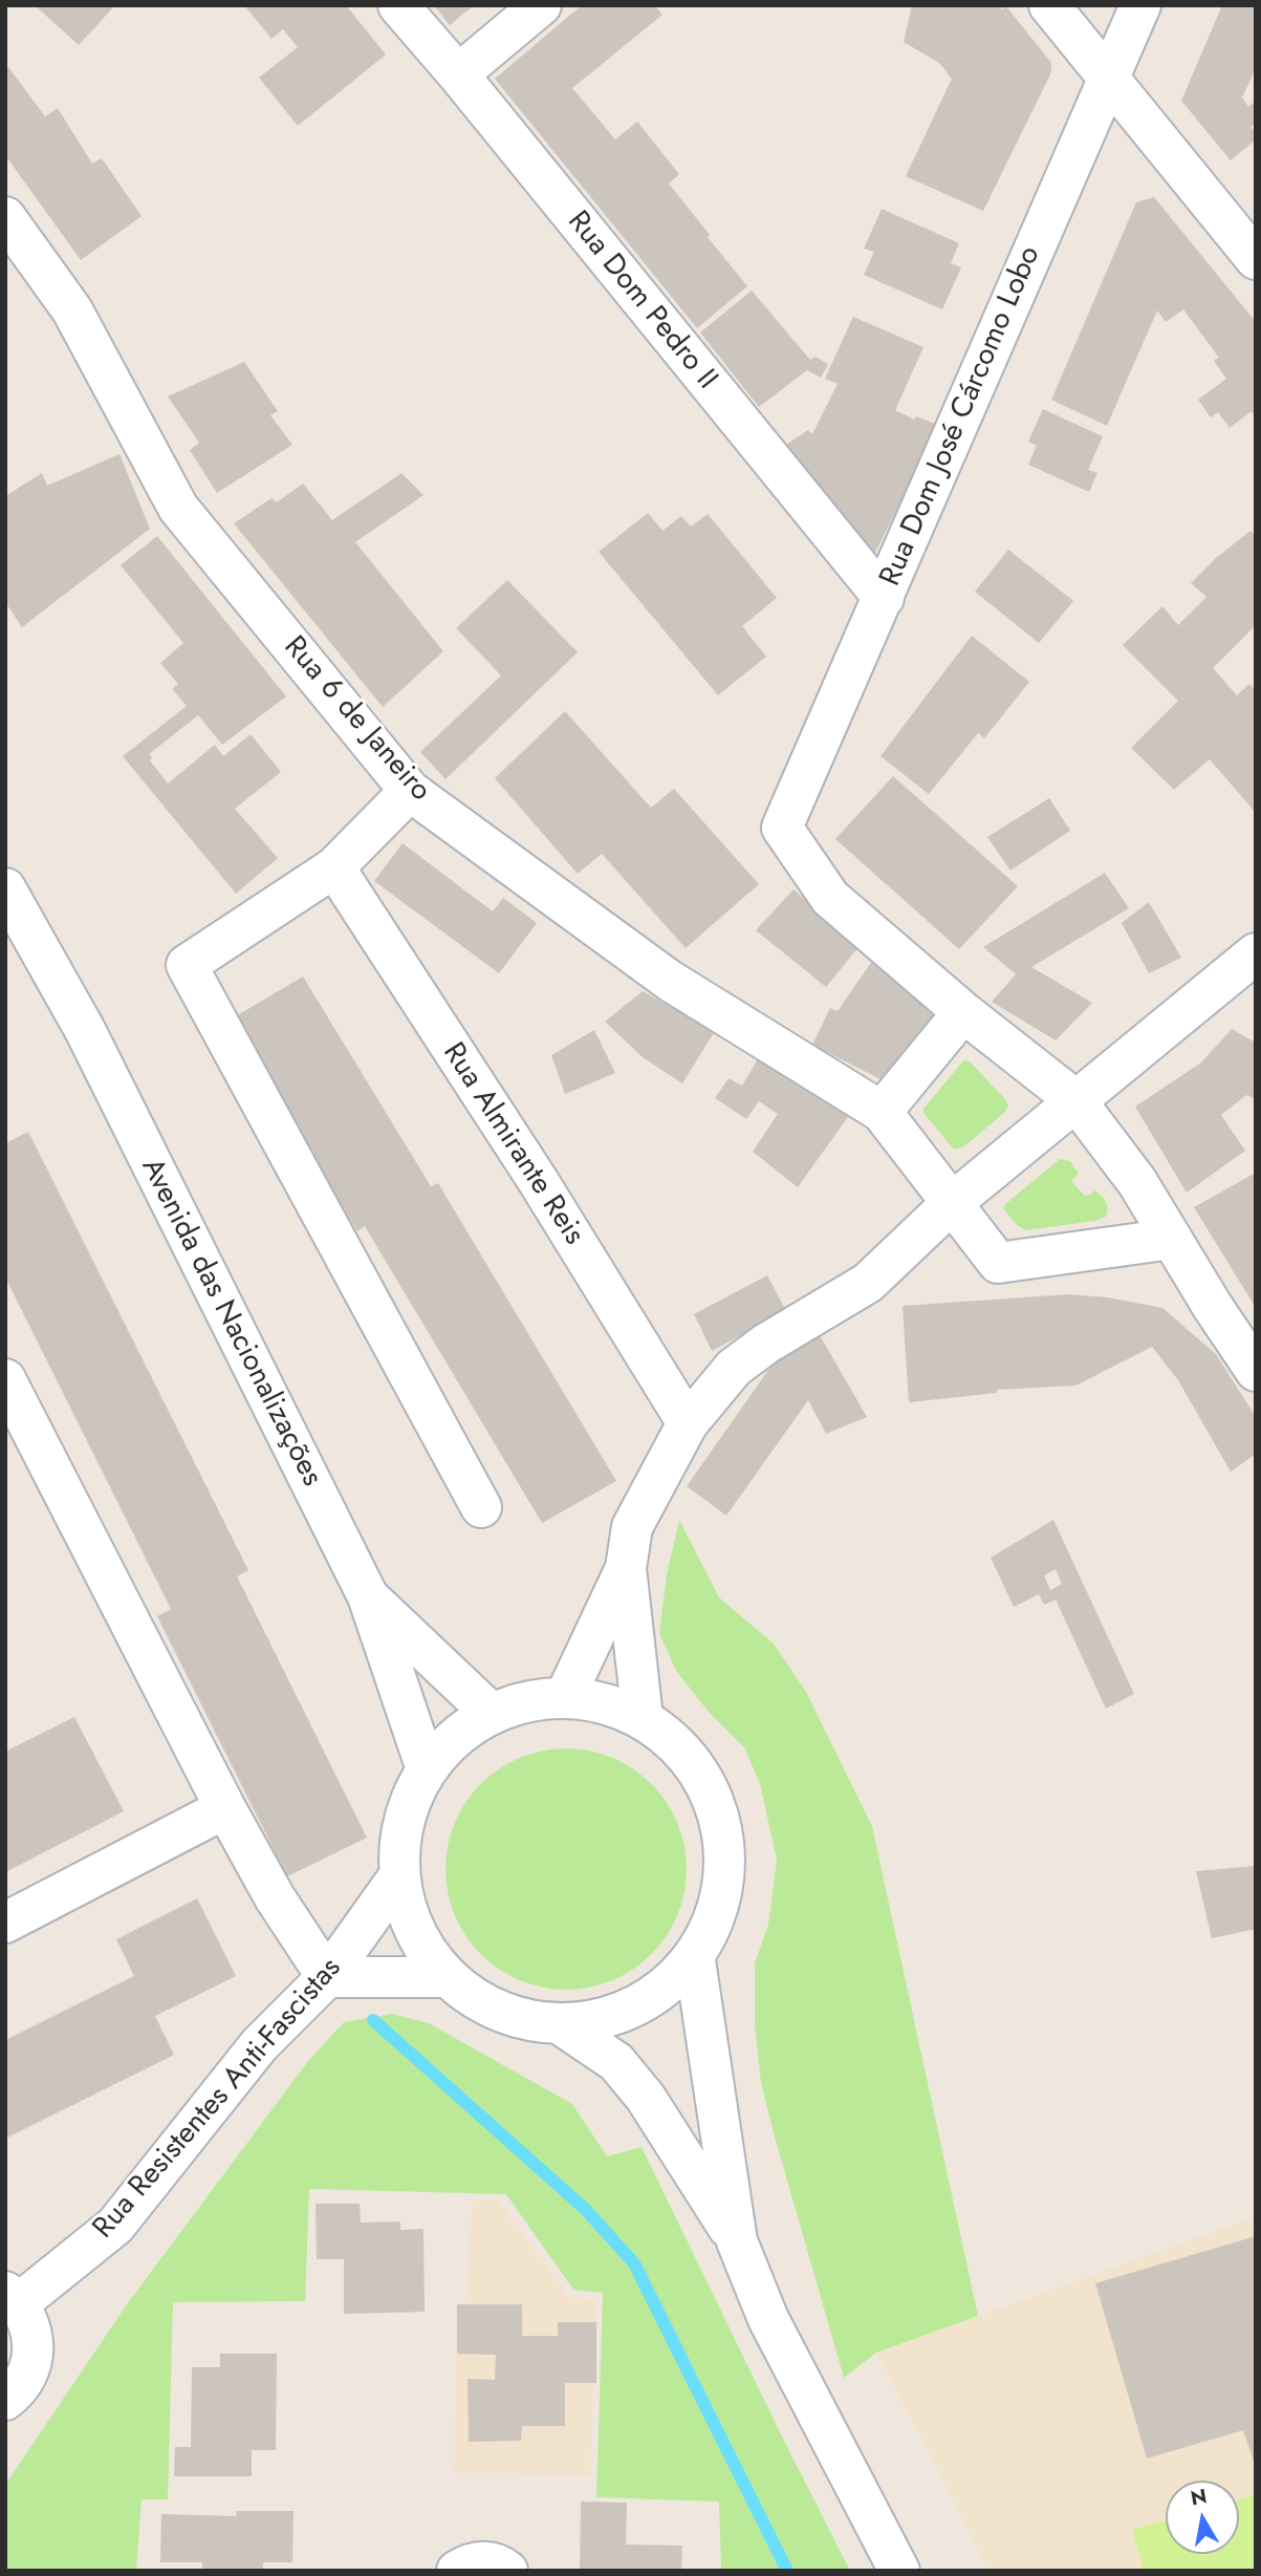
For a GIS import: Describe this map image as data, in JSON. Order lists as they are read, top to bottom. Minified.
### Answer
{"streets":{"street":["Rua Dom Pedro II","Rua Dom José Cárcomo Lobo","Rua 6 de Janeiro","Rua Almirante Reis","Avenida das Nacionalizações","Rua Resistentes Anti-Fascistas"]},"crossings":[["Rua Dom Pedro II","Rua Dom José Cárcomo Lobo"]],"north":"top"}
